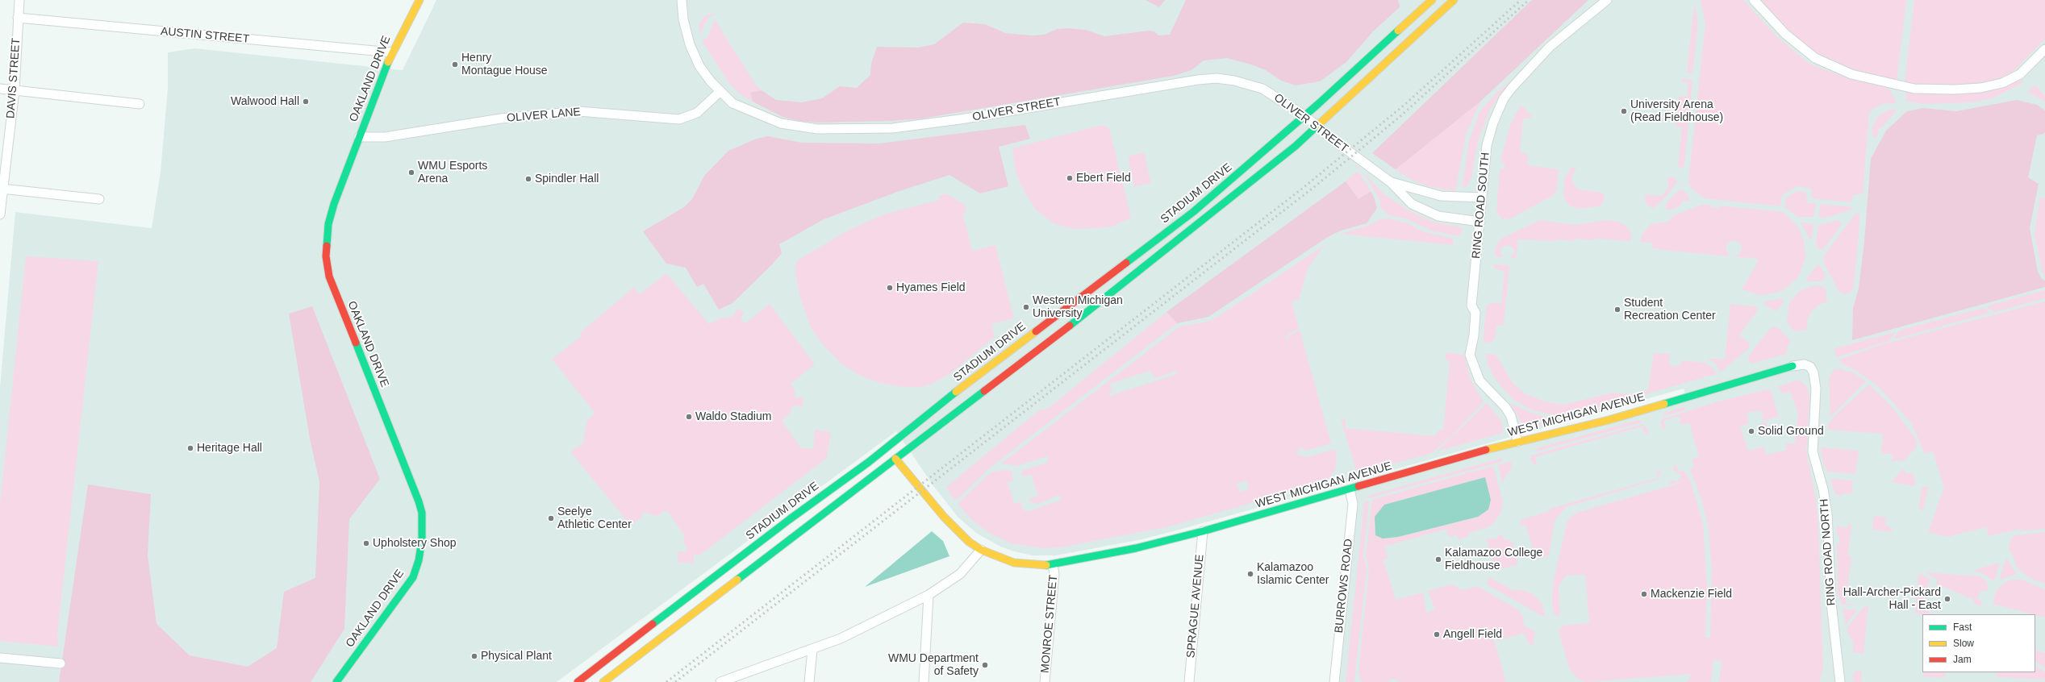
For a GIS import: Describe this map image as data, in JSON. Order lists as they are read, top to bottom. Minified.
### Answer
{"streets":{"main road":["OAKLAND DRIVE","STADIUM DRIVE","WEST MICHIGAN AVENUE"],"street":["AUSTIN STREET","DAVIS STREET","OLIVER STREET","OLIVER LANE","RING ROAD SOUTH","RING ROAD NORTH","BURROWS ROAD","SPRAGUE AVENUE","MONROE STREET"]},"crossings":[["AUSTIN STREET","DAVIS STREET"],["AUSTIN STREET","OAKLAND DRIVE"],["OAKLAND DRIVE","OLIVER LANE"],["OLIVER STREET","OLIVER LANE"],["OLIVER STREET","STADIUM DRIVE"],["OLIVER STREET","RING ROAD SOUTH"],["RING ROAD SOUTH","WEST MICHIGAN AVENUE"],["WEST MICHIGAN AVENUE","RING ROAD NORTH"],["WEST MICHIGAN AVENUE","BURROWS ROAD"],["WEST MICHIGAN AVENUE","SPRAGUE AVENUE"],["WEST MICHIGAN AVENUE","MONROE STREET"]],"places":["Henry Montague House","Walwood Hall","University Arena (Read Fieldhouse)","WMU Esports Arena","Ebert Field","Spindler Hall","Hyames Field","Western Michigan University","Student Recreation Center","Waldo Stadium","Solid Ground","Heritage Hall","Seelye Athletic Center","Upholstery Shop","Kalamazoo College Fieldhouse","Kalamazoo Islamic Center","Mackenzie Field","Hall-Archer-Pickard Hall - East","Angell Field","Physical Plant","WMU Department of Safety"],"legend":["Fast","Slow","Jam"]}
